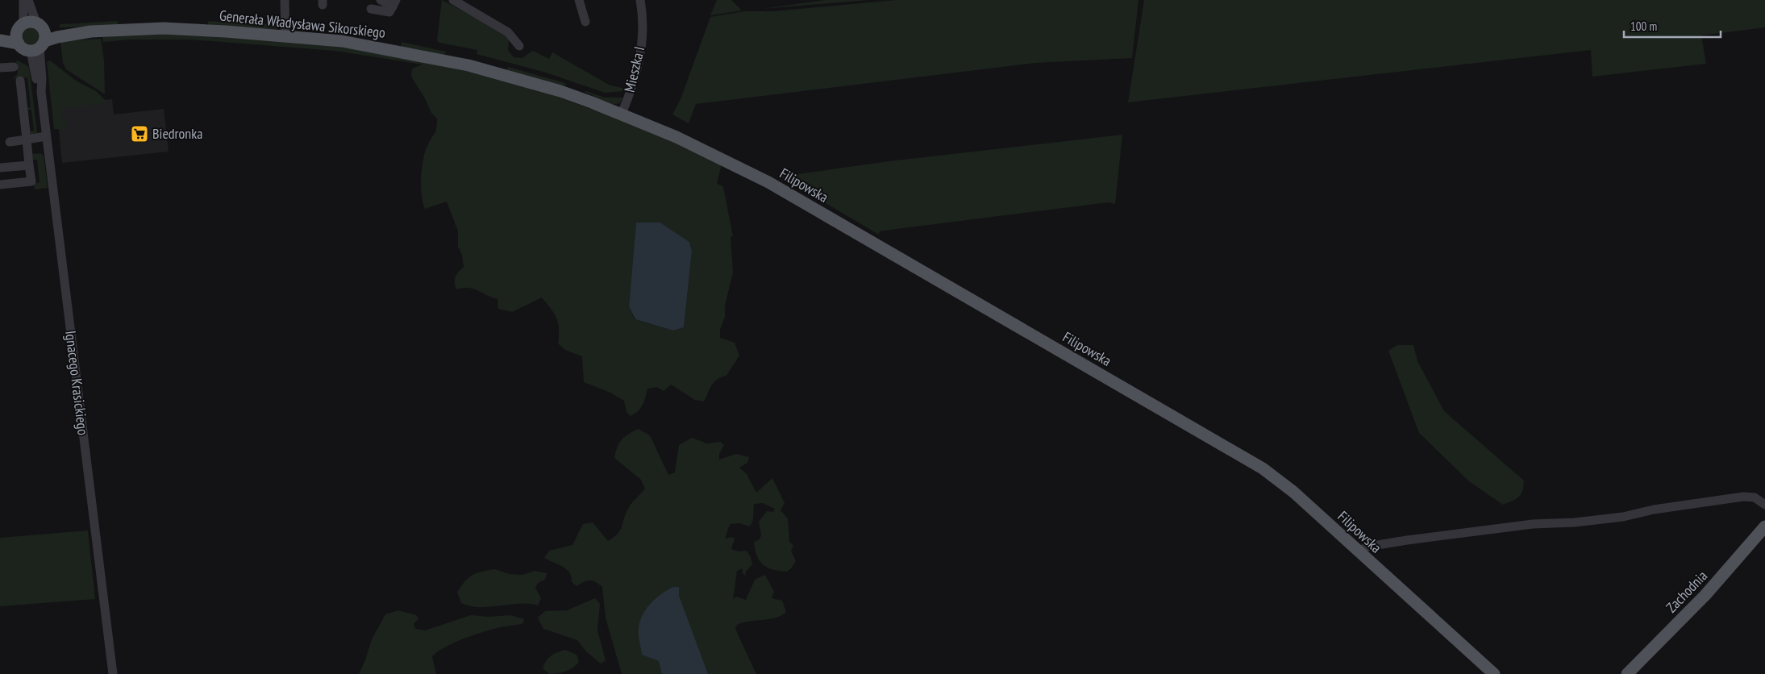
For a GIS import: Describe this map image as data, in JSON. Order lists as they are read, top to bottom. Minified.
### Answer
{"streets":{"main road":["Generała Władysława Sikorskiego","Filipowska","Zachodnia"],"street":["Mieszka I","Ignacego Krasickiego"]},"crossings":[["Generała Władysława Sikorskiego","Mieszka I"],["Generała Władysława Sikorskiego","Filipowska"],["Generała Władysława Sikorskiego","Ignacego Krasickiego"],["Mieszka I","Filipowska"]],"places":{"supermarket":["Biedronka"]},"scale_bar":"100 m"}
